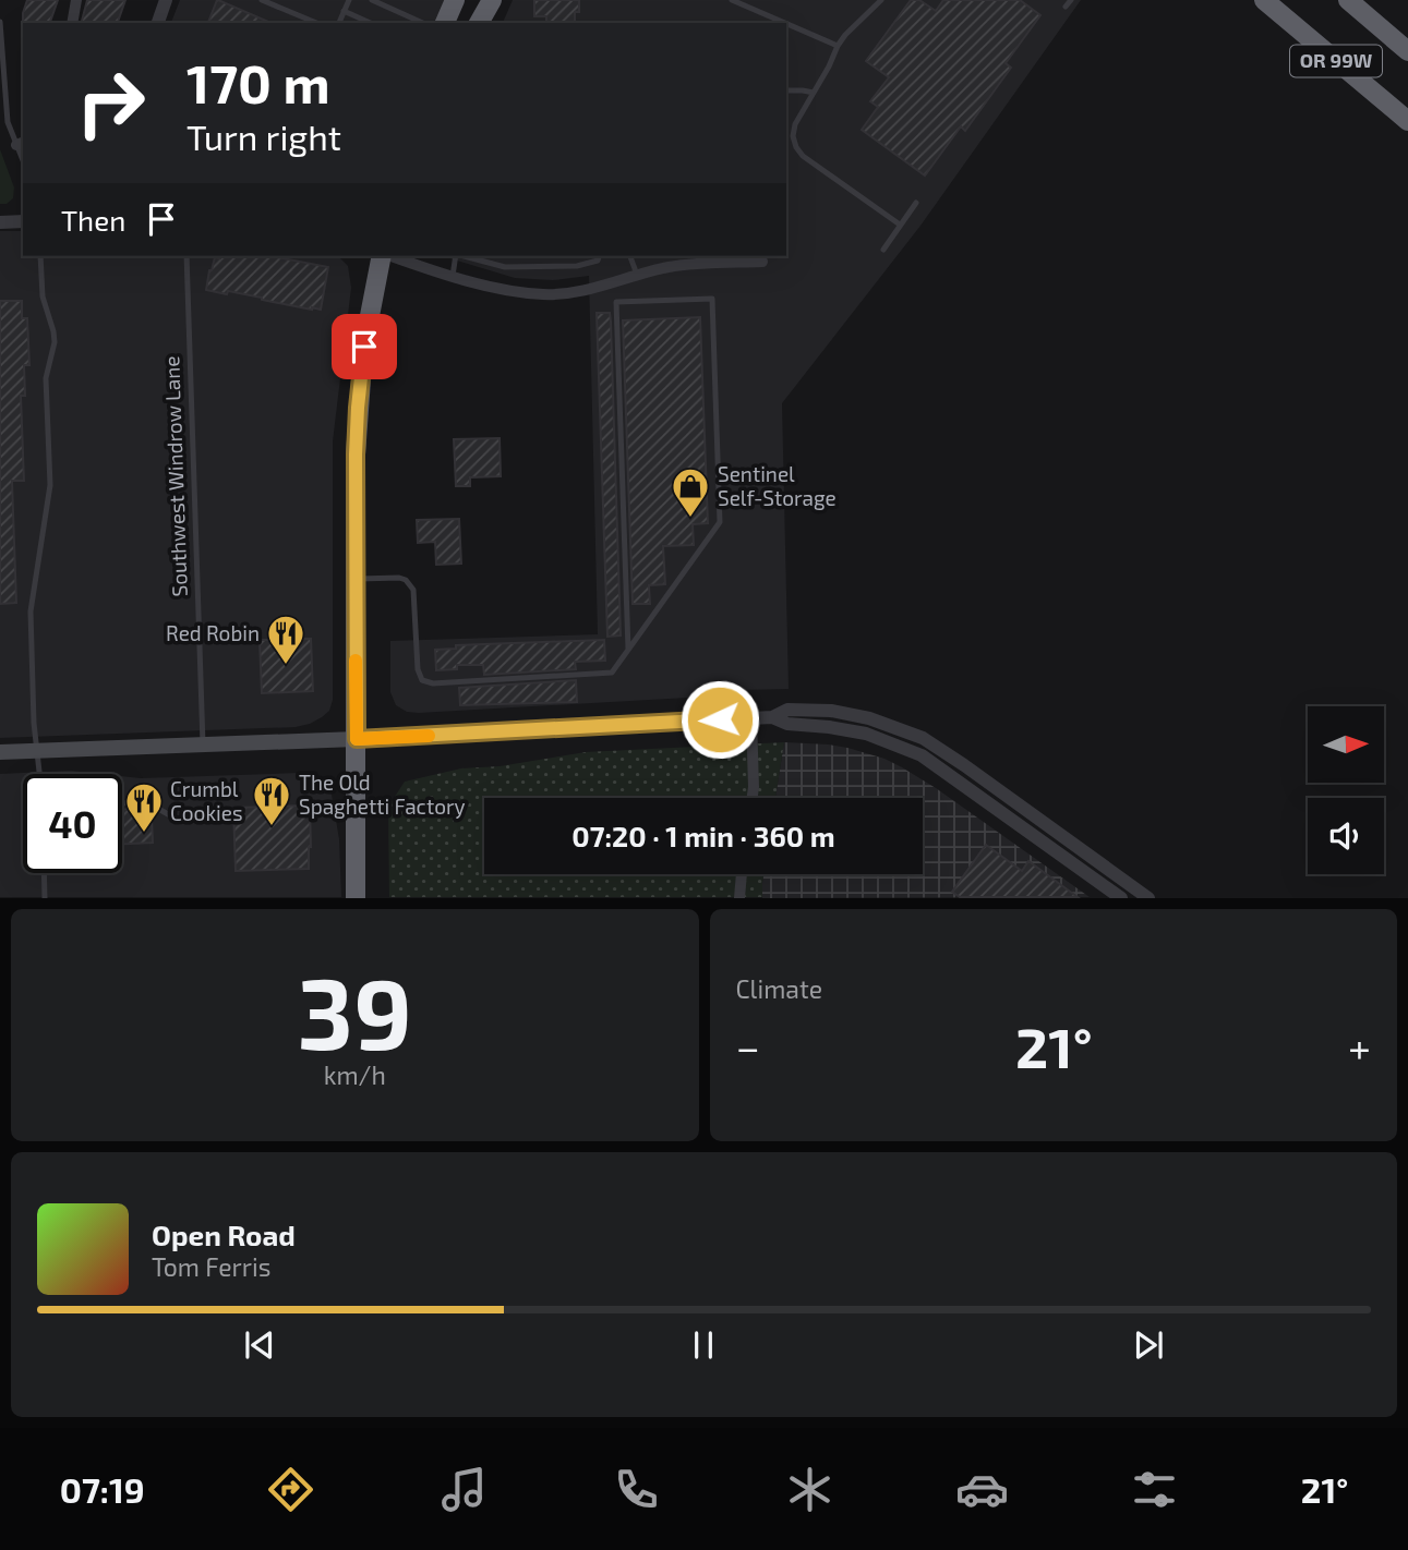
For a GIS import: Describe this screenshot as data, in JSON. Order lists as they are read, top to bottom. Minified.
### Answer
{"streets":{"highway":["OR 99W"],"lane":["Southwest Windrow Lane"]},"places":{"shop":["Sentinel Self-Storage"],"restaurant":["Red Robin","The Old Spaghetti Factory","Crumbl Cookies"]},"north":"right","page":{"turn":["170 m","Turn right"],"then":"Then","limit":"40","trip":"07:20 · 1 min · 360 m","tile":[["39","km/h"],"Climate"],"heat":["−","21°","+"],"song":["Open Road","Tom Ferris"],"tabs":["07:19","21°"]}}
